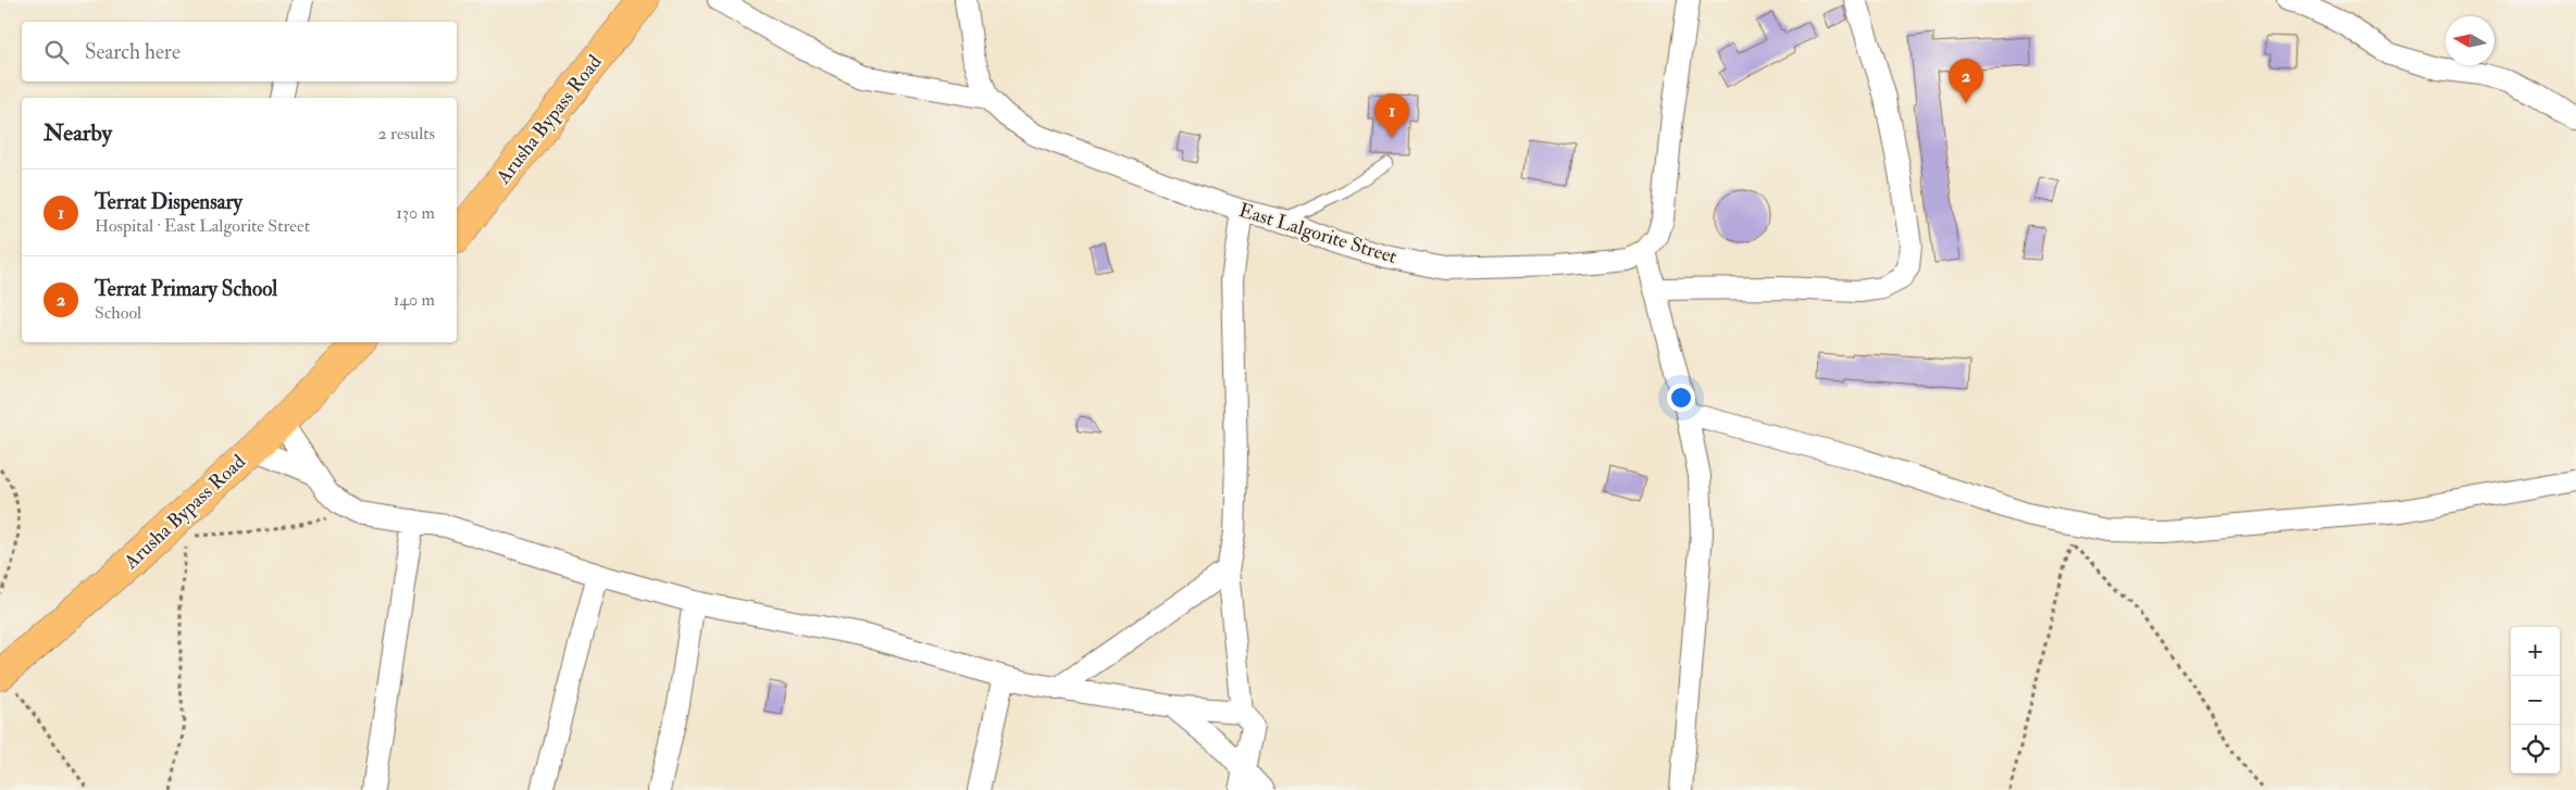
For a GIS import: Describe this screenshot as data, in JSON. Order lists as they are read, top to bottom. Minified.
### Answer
{"streets":{"main road":["Arusha Bypass Road"],"street":["East Lalgorite Street"]},"north":"left","page":{"search":"Search here","pins":["2","1"],"heading":["Nearby","2 results"],"list":[{"mark":"1","name":"Terrat Dispensary","note":"Hospital · East Lalgorite Street","value":"130 m"},{"mark":"2","name":"Terrat Primary School","note":"School","value":"140 m"}],"map_buttons":["+","−"]}}
